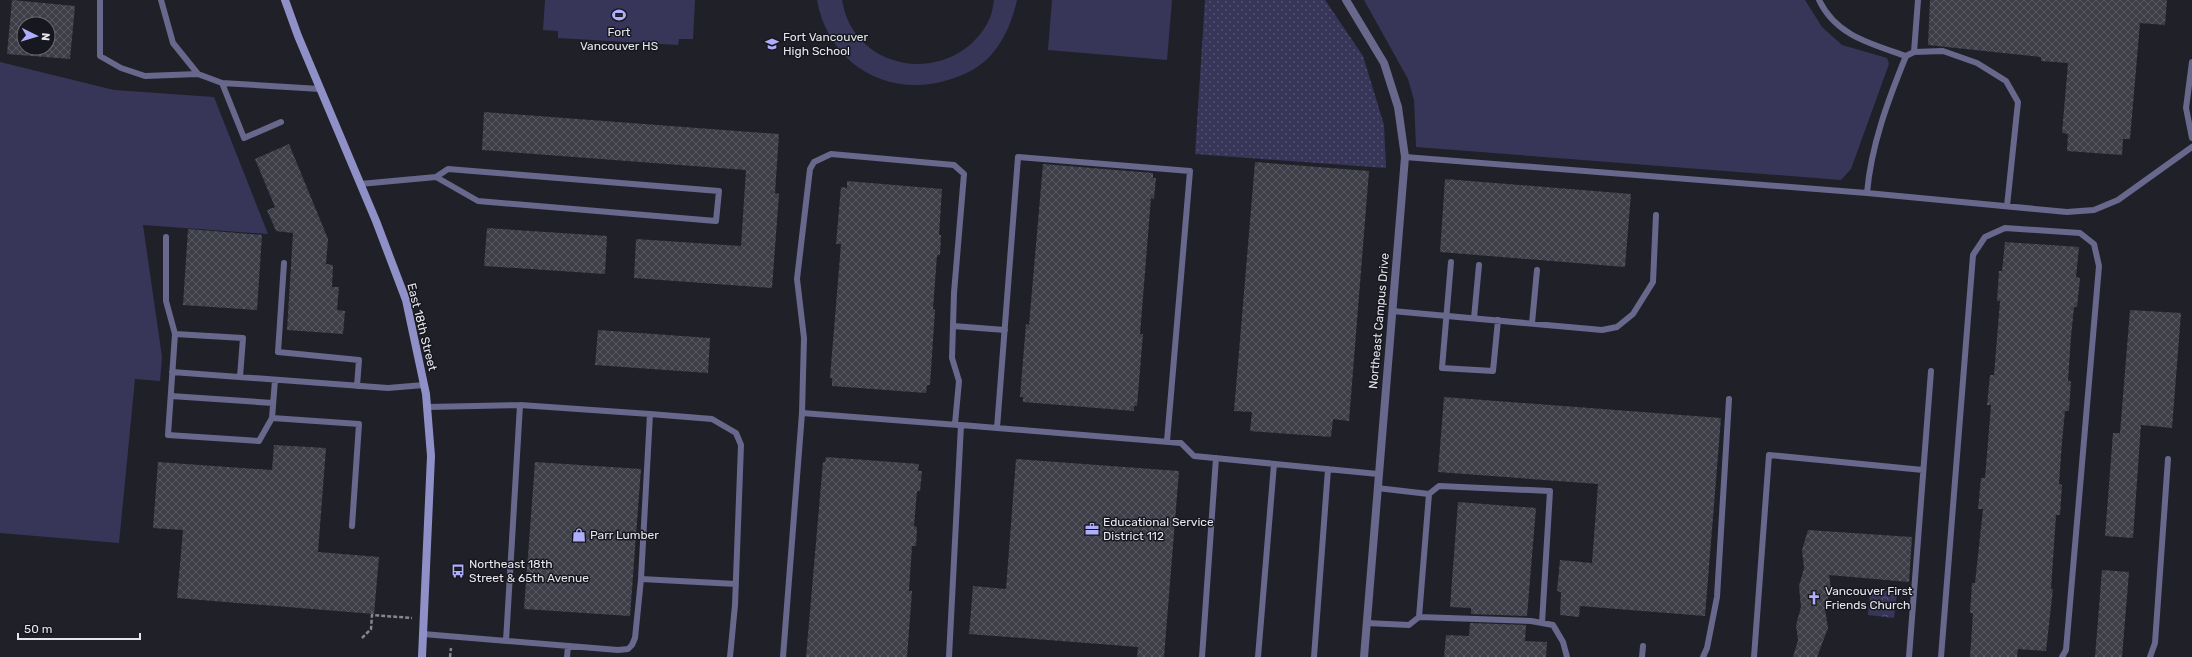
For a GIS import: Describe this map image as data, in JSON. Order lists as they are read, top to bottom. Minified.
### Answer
{"streets":{"street":["Northeast Campus Drive","East 18th Street"]},"places":{"sports":["Fort Vancouver HS"],"school or university":["Fort Vancouver High School"],"office":["Educational Service District 112"],"shop":["Parr Lumber"],"bus stop":["Northeast 18th Street & 65th Avenue"],"church":["Vancouver First Friends Church"]},"scale_bar":"50 m","north":"right"}
